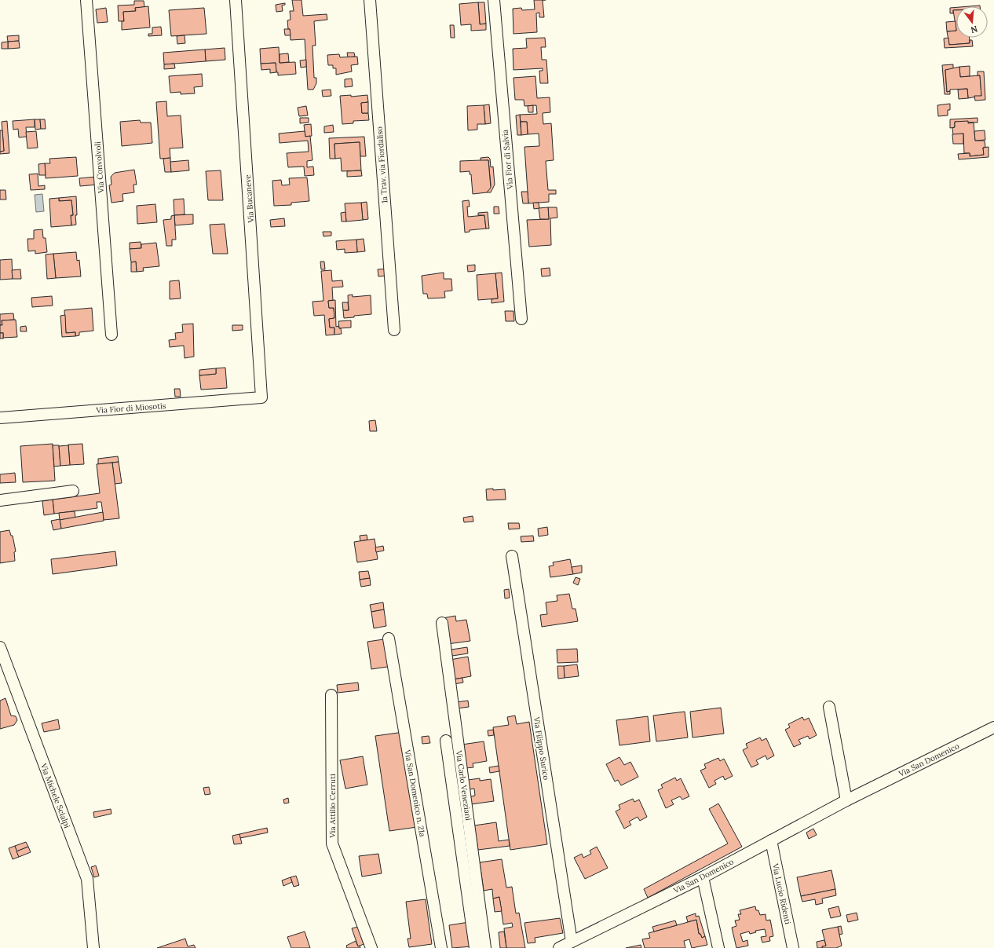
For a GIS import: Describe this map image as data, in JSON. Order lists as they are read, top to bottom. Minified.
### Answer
{"streets":{"street":["Via Fior di Salvia","1a Trav. via Fiordaliso","Via Convolvoli","Via Bucaneve","Via Fior di Miosotis","Via Filippo Surico","Via San Domenico","Via Carlo Veneziani","Via San Domenico n. 21a","Via Michele Scialpi","Via Attilio Cerruti","Via Lucio Ridenti"]},"crossings":[["Via Bucaneve","Via Fior di Miosotis"],["Via Filippo Surico","Via San Domenico"],["Via San Domenico","Via Lucio Ridenti"]],"north":"bottom"}
